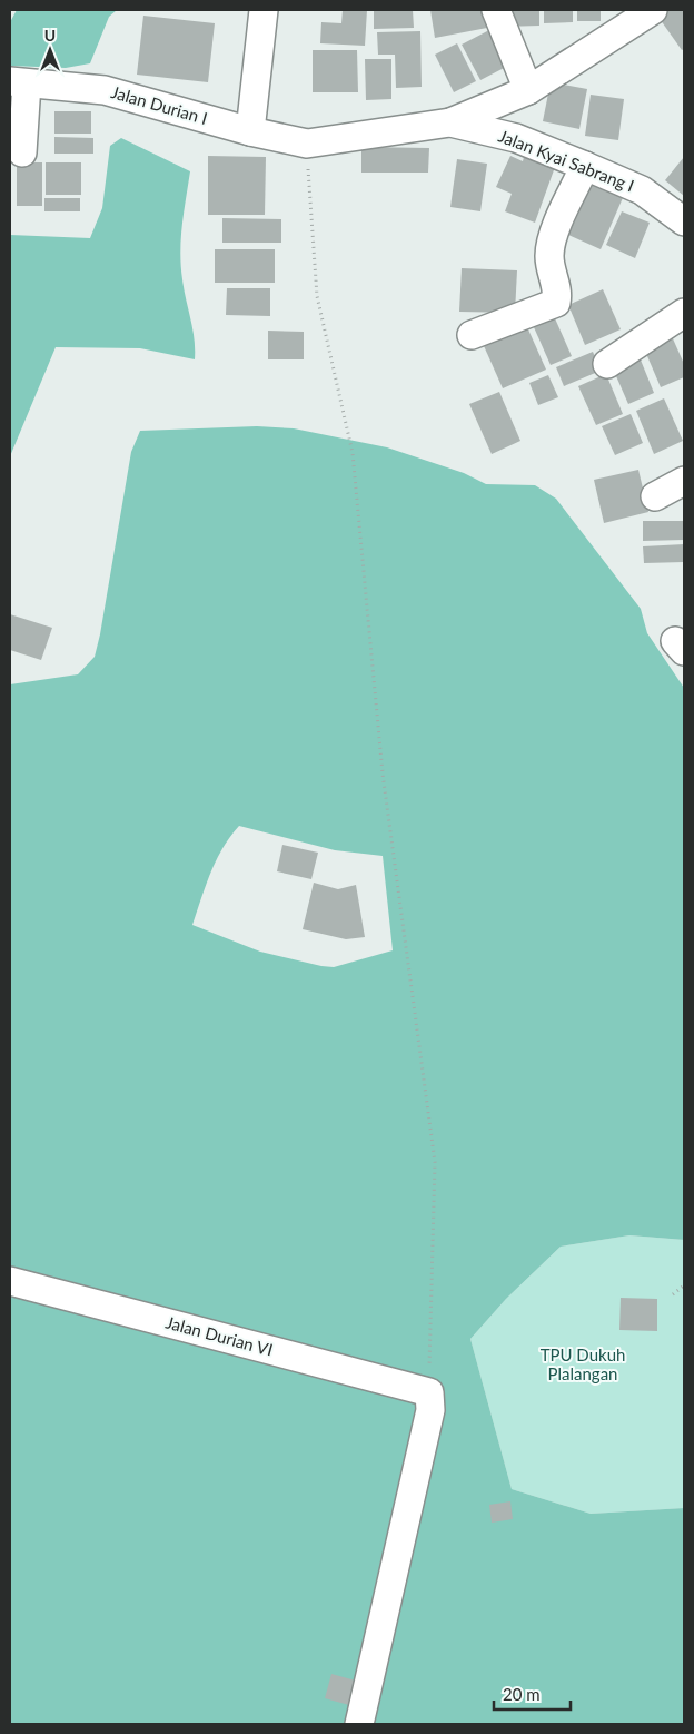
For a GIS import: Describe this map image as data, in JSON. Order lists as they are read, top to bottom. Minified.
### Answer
{"streets":{"street":["Jalan Durian I","Jalan Kyai Sabrang I","Jalan Durian VI"]},"crossings":[["Jalan Durian I","Jalan Kyai Sabrang I"]],"parks":["TPU Dukuh Plalangan"],"scale_bar":"20 m","north":"top"}
